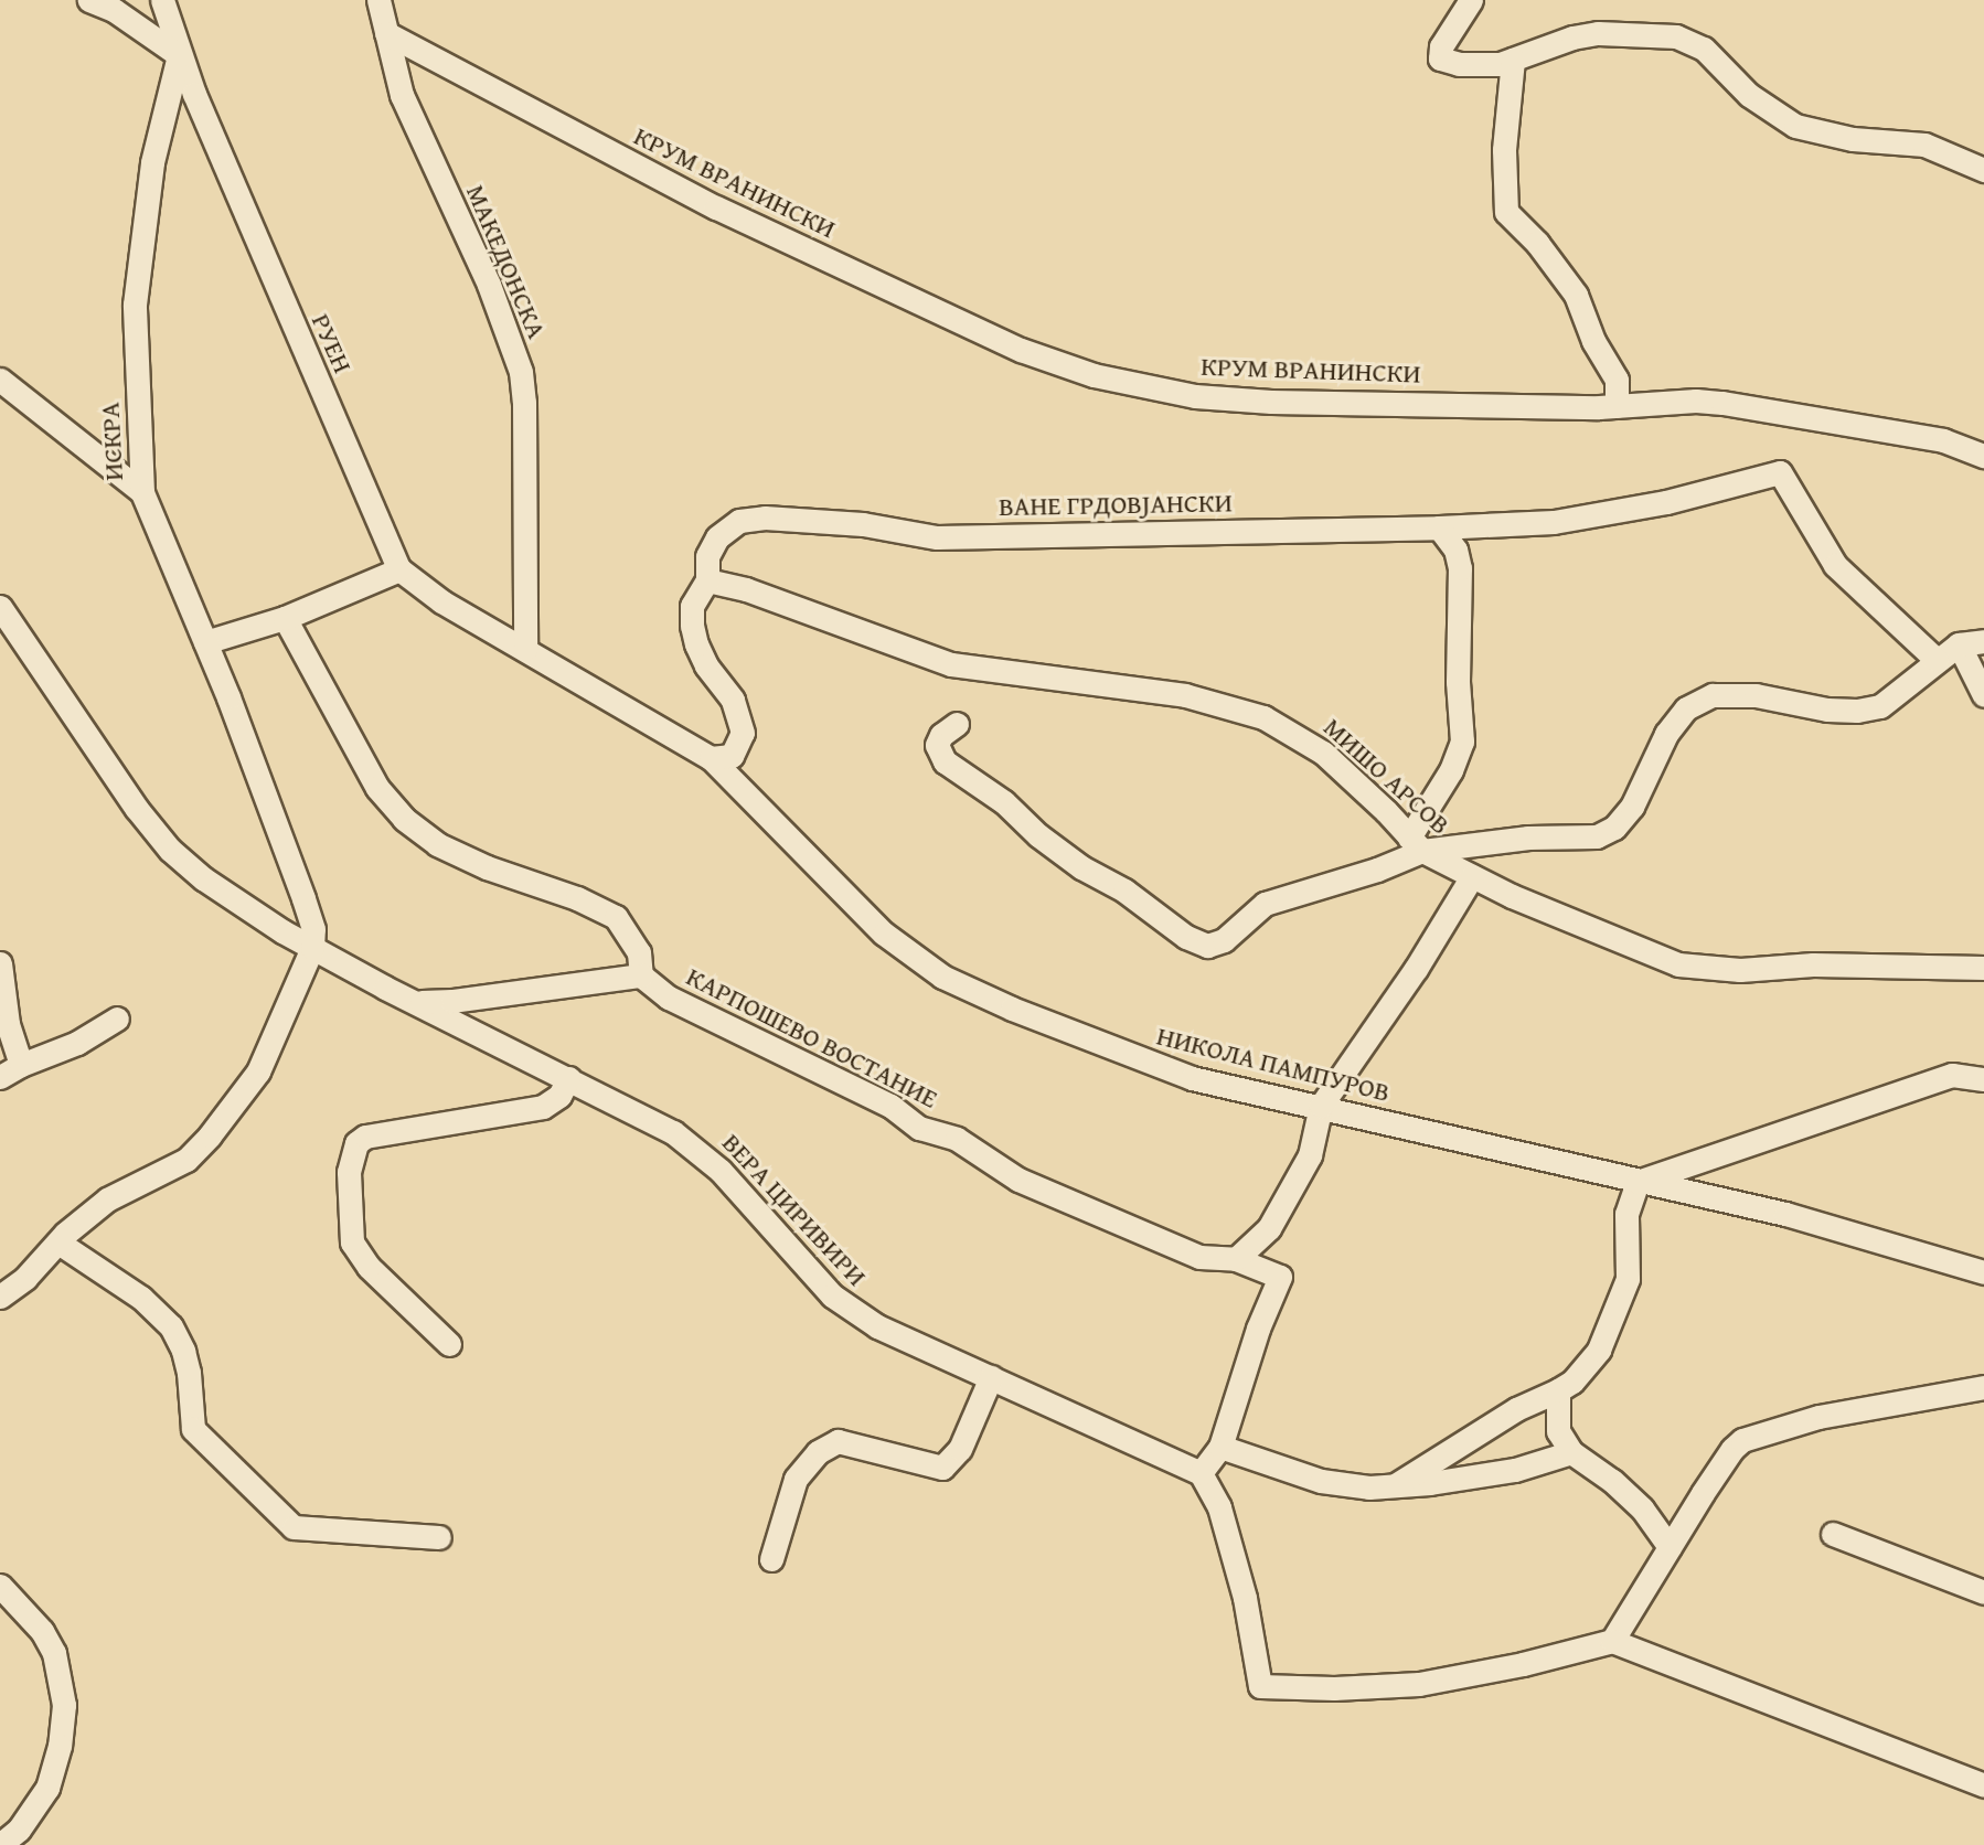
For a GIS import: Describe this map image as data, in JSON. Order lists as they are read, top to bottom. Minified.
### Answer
{"streets":{"street":["КРУМ ВРАНИНСКИ","МАКЕДОНСКА","РУЕН","ИСКРА","ВАНЕ ГРДОВЈАНСКИ","МИШО АРСОВ","КАРПОШЕВО ВОСТАНИЕ","НИКОЛА ПАМПУРОВ","ВЕРА ЦИРИВИРИ"]},"crossings":[["КРУМ ВРАНИНСКИ","МАКЕДОНСКА"],["МАКЕДОНСКА","РУЕН"],["МАКЕДОНСКА","НИКОЛА ПАМПУРОВ"],["РУЕН","ИСКРА"],["РУЕН","НИКОЛА ПАМПУРОВ"],["ИСКРА","ВЕРА ЦИРИВИРИ"],["ВАНЕ ГРДОВЈАНСКИ","МИШО АРСОВ"],["ВАНЕ ГРДОВЈАНСКИ","НИКОЛА ПАМПУРОВ"]]}
